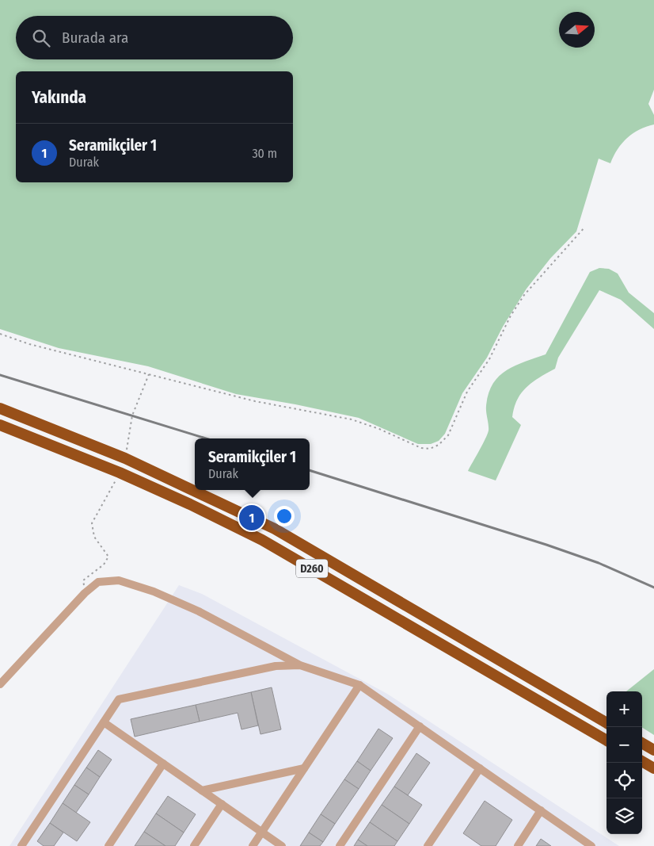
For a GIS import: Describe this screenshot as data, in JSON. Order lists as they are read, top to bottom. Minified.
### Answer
{"streets":{"highway":["D260"]},"north":"right","page":{"search":"Burada ara","heading":"Yakında","list":[{"mark":"1","name":"Seramikçiler 1","note":"Durak","value":"30 m"}],"popup":["Seramikçiler 1","Durak"],"pins":"1","map_buttons":["+","−"]}}
